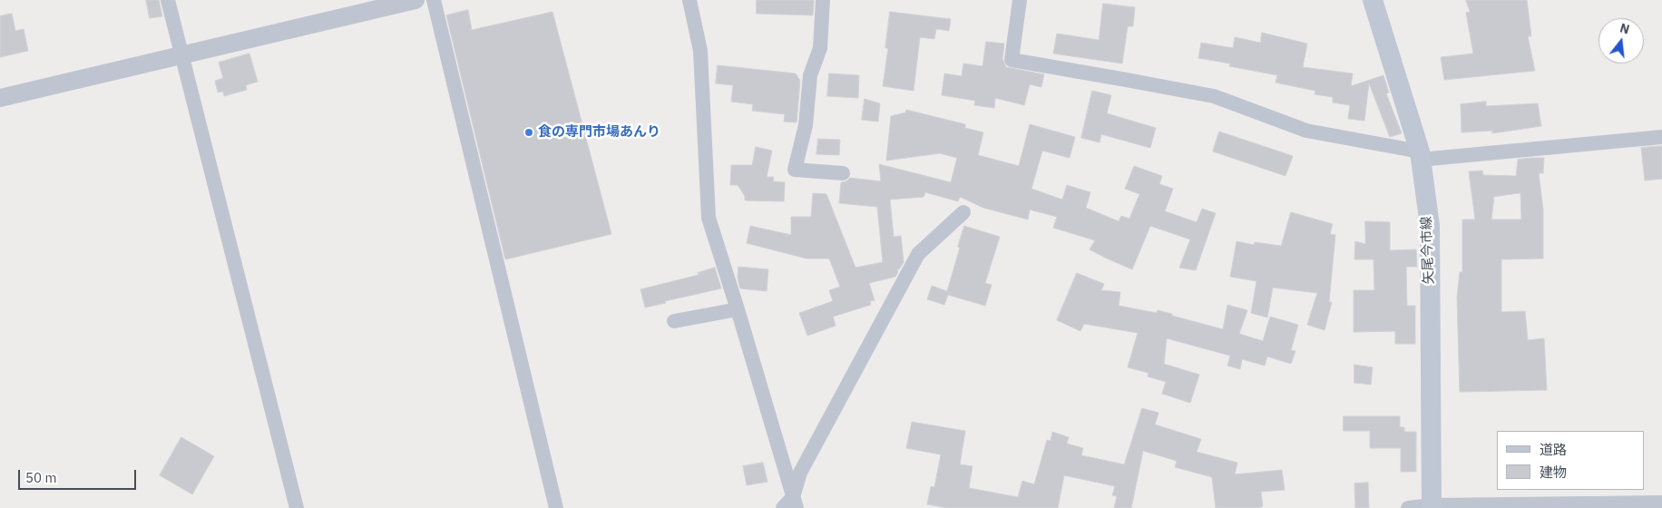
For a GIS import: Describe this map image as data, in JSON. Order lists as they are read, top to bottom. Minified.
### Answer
{"streets":{"main road":["矢尾今市線"]},"places":["食の専門市場あんり"],"legend":["道路","建物"],"scale_bar":"50 m","north":"top"}
